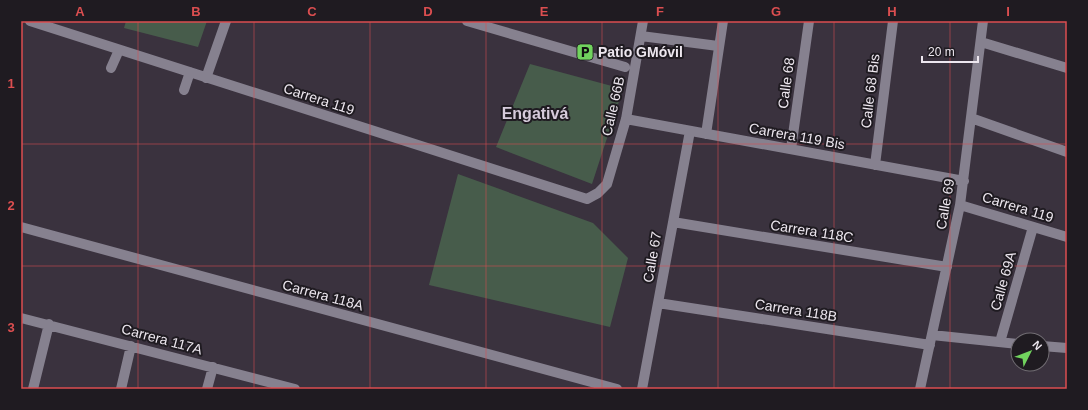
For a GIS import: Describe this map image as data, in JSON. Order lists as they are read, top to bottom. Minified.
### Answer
{"streets":{"street":["Calle 68","Calle 68 Bis","Carrera 119","Calle 66B","Carrera 119 Bis","Calle 69","Carrera 118C","Calle 67","Calle 69A","Carrera 118A","Carrera 118B","Carrera 117A"]},"crossings":[["Calle 68","Carrera 119 Bis"],["Calle 68 Bis","Carrera 119 Bis"],["Carrera 119","Calle 66B"],["Carrera 119","Calle 69"],["Carrera 119","Calle 69A"],["Calle 66B","Carrera 119 Bis"],["Carrera 119 Bis","Calle 69"],["Carrera 119 Bis","Calle 67"],["Calle 69","Carrera 118C"],["Calle 69","Carrera 118B"],["Carrera 118C","Calle 67"],["Calle 67","Carrera 118B"]],"districts":["Engativá"],"places":{"parking":["Patio GMóvil"]},"scale_bar":"20 m","north":"top right","grid":{"columns":["A","B","C","D","E","F","G","H","I"],"rows":["1","2","3"]}}
